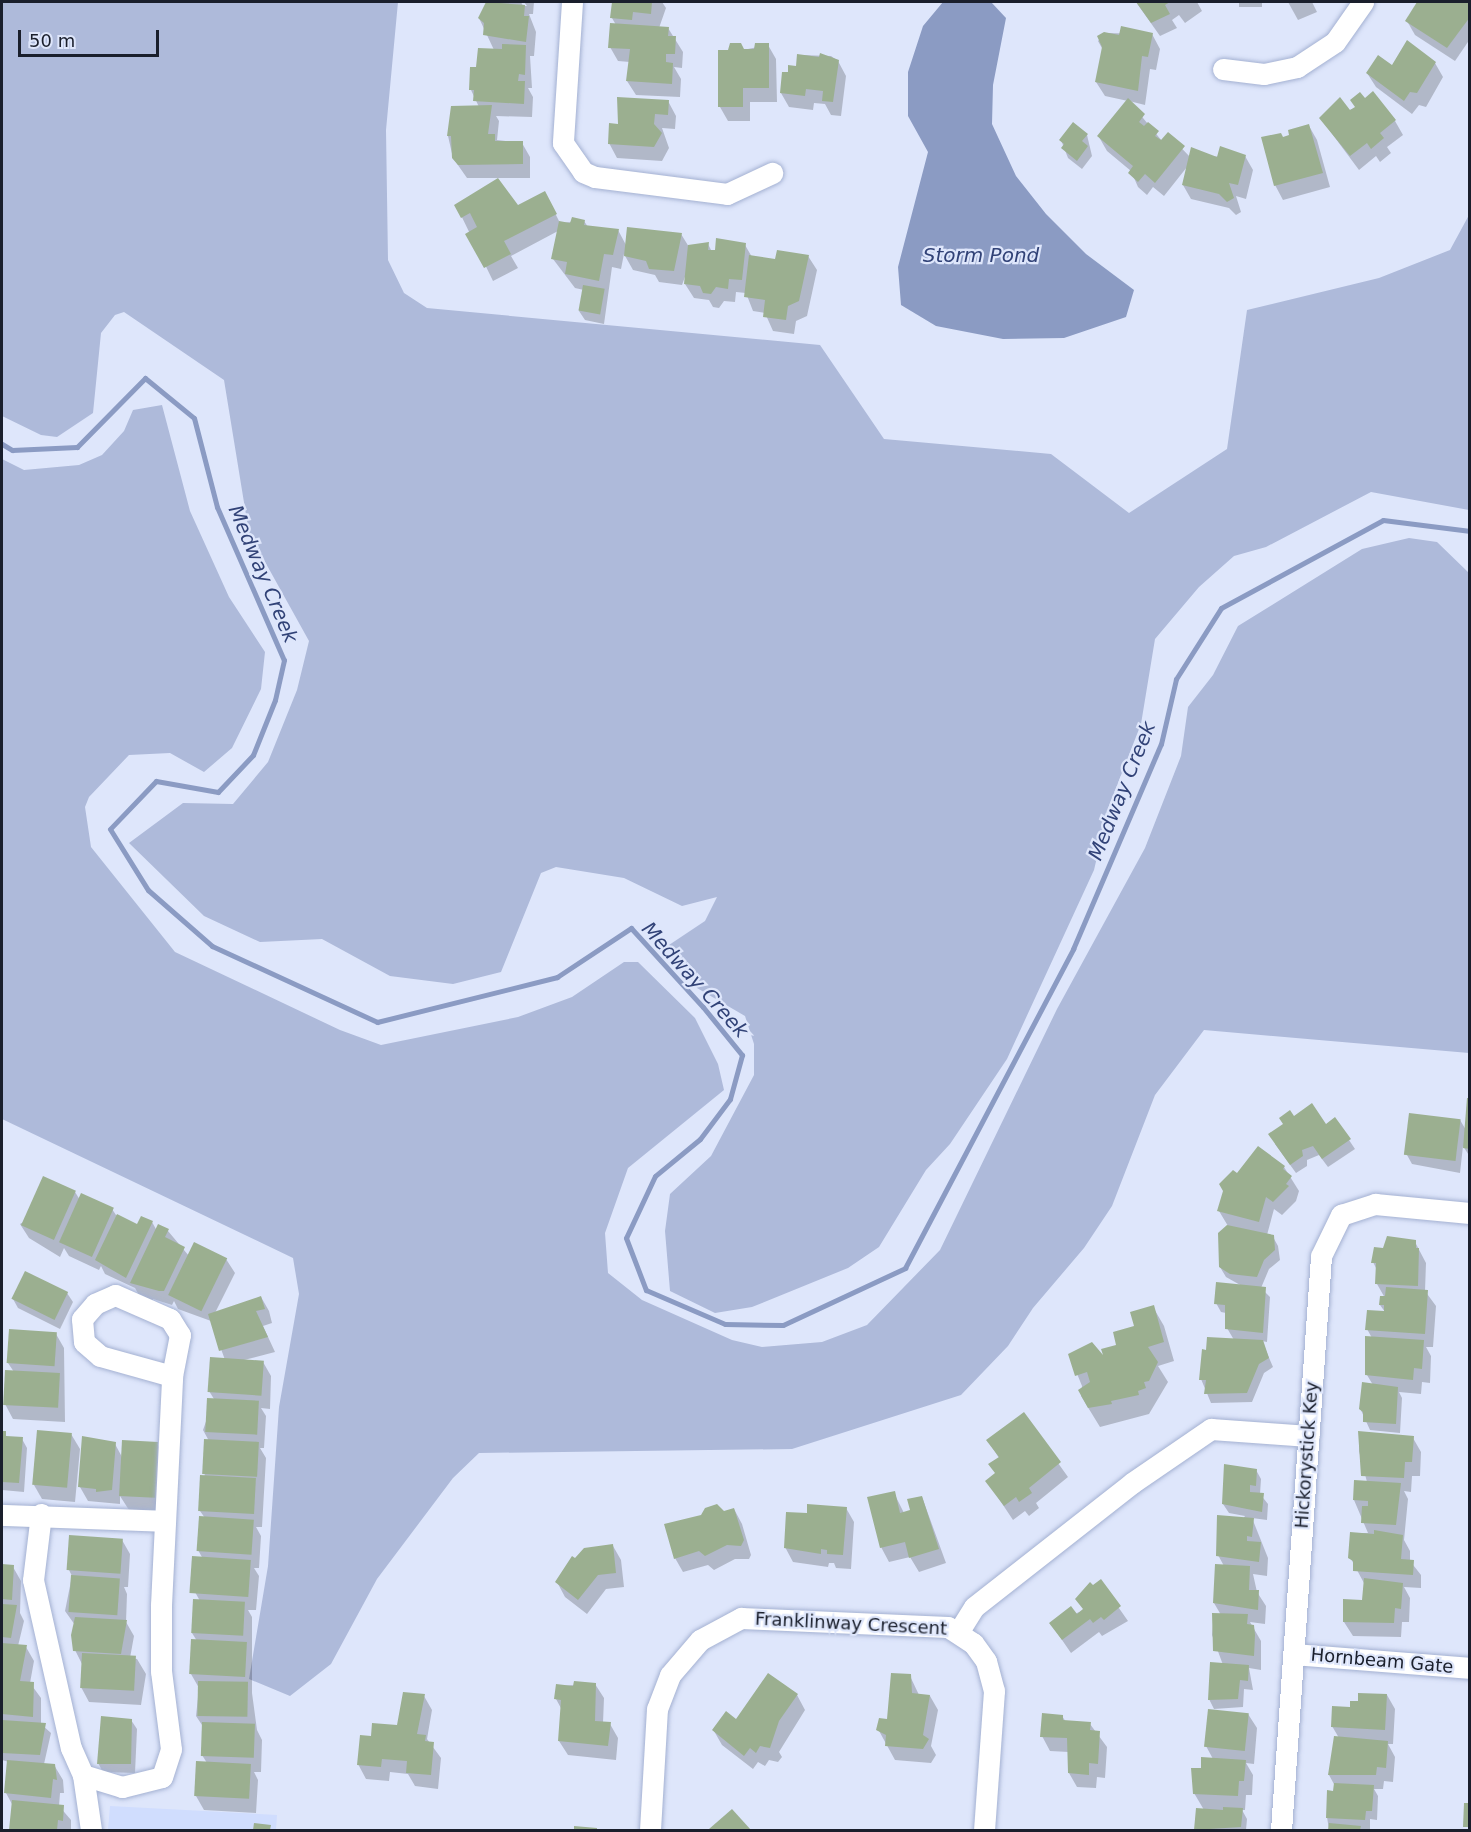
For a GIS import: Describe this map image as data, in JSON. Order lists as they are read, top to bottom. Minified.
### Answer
{"streets":{"street":["Hickorystick Key","Franklinway Crescent","Hornbeam Gate"]},"crossings":[["Hickorystick Key","Franklinway Crescent"],["Hickorystick Key","Hornbeam Gate"]],"water":["Storm Pond","Medway Creek"],"scale_bar":"50 m"}
